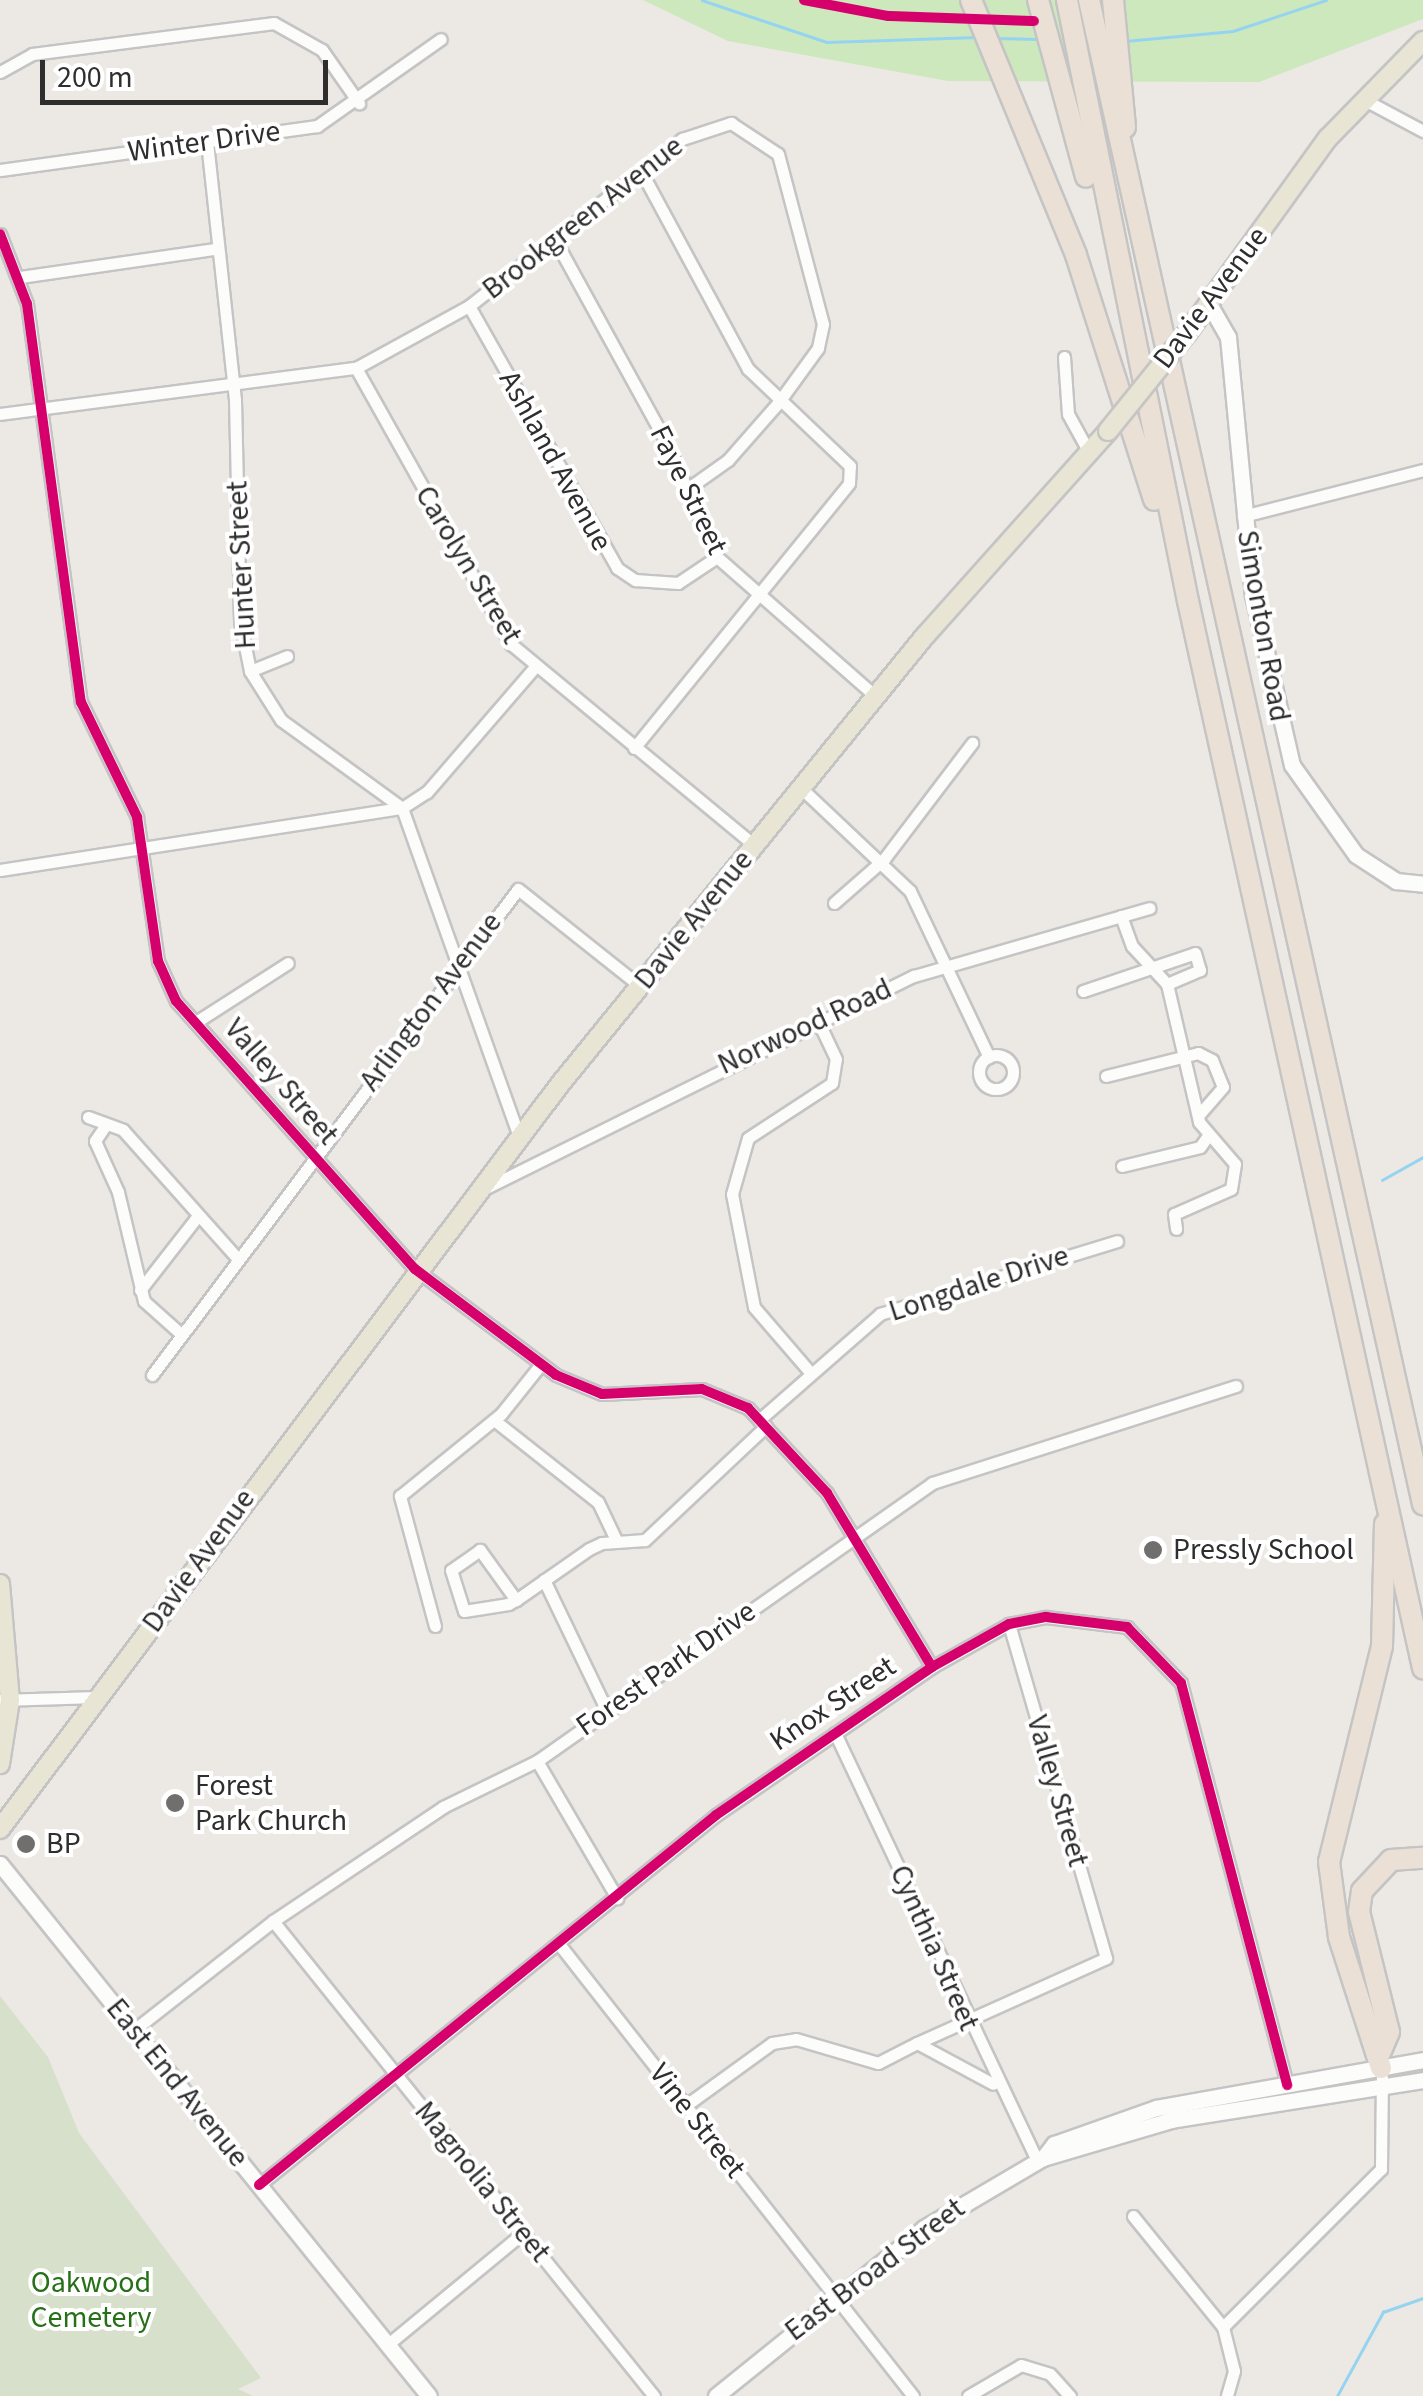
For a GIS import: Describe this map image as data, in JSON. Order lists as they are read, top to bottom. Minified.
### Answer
{"streets":{"main road":["Davie Avenue"],"street":["Winter Drive","Brookgreen Avenue","Ashland Avenue","Faye Street","Hunter Street","Carolyn Street","Simonton Road","Arlington Avenue","Norwood Road","Valley Street","Longdale Drive","Forest Park Drive","Knox Street","Cynthia Street","East End Avenue","Vine Street","Magnolia Street","East Broad Street"]},"crossings":[["Winter Drive","Hunter Street"],["Brookgreen Avenue","Ashland Avenue"],["Brookgreen Avenue","Faye Street"],["Brookgreen Avenue","Hunter Street"],["Brookgreen Avenue","Carolyn Street"],["Brookgreen Avenue","Valley Street"],["Davie Avenue","Faye Street"],["Davie Avenue","Carolyn Street"],["Davie Avenue","Simonton Road"],["Davie Avenue","Arlington Avenue"],["Davie Avenue","Norwood Road"],["Davie Avenue","Valley Street"],["Ashland Avenue","Faye Street"],["Arlington Avenue","Valley Street"],["Valley Street","Longdale Drive"],["Valley Street","Forest Park Drive"],["Valley Street","Knox Street"],["Valley Street","Cynthia Street"],["Forest Park Drive","East End Avenue"],["Forest Park Drive","Magnolia Street"],["Knox Street","Cynthia Street"],["Knox Street","East End Avenue"],["Knox Street","Vine Street"],["Knox Street","Magnolia Street"],["Knox Street","East Broad Street"],["Cynthia Street","East Broad Street"],["Vine Street","East Broad Street"]],"parks":["Oakwood Cemetery"],"places":["Pressly School","Forest Park Church","BP"],"scale_bar":"200 m"}
